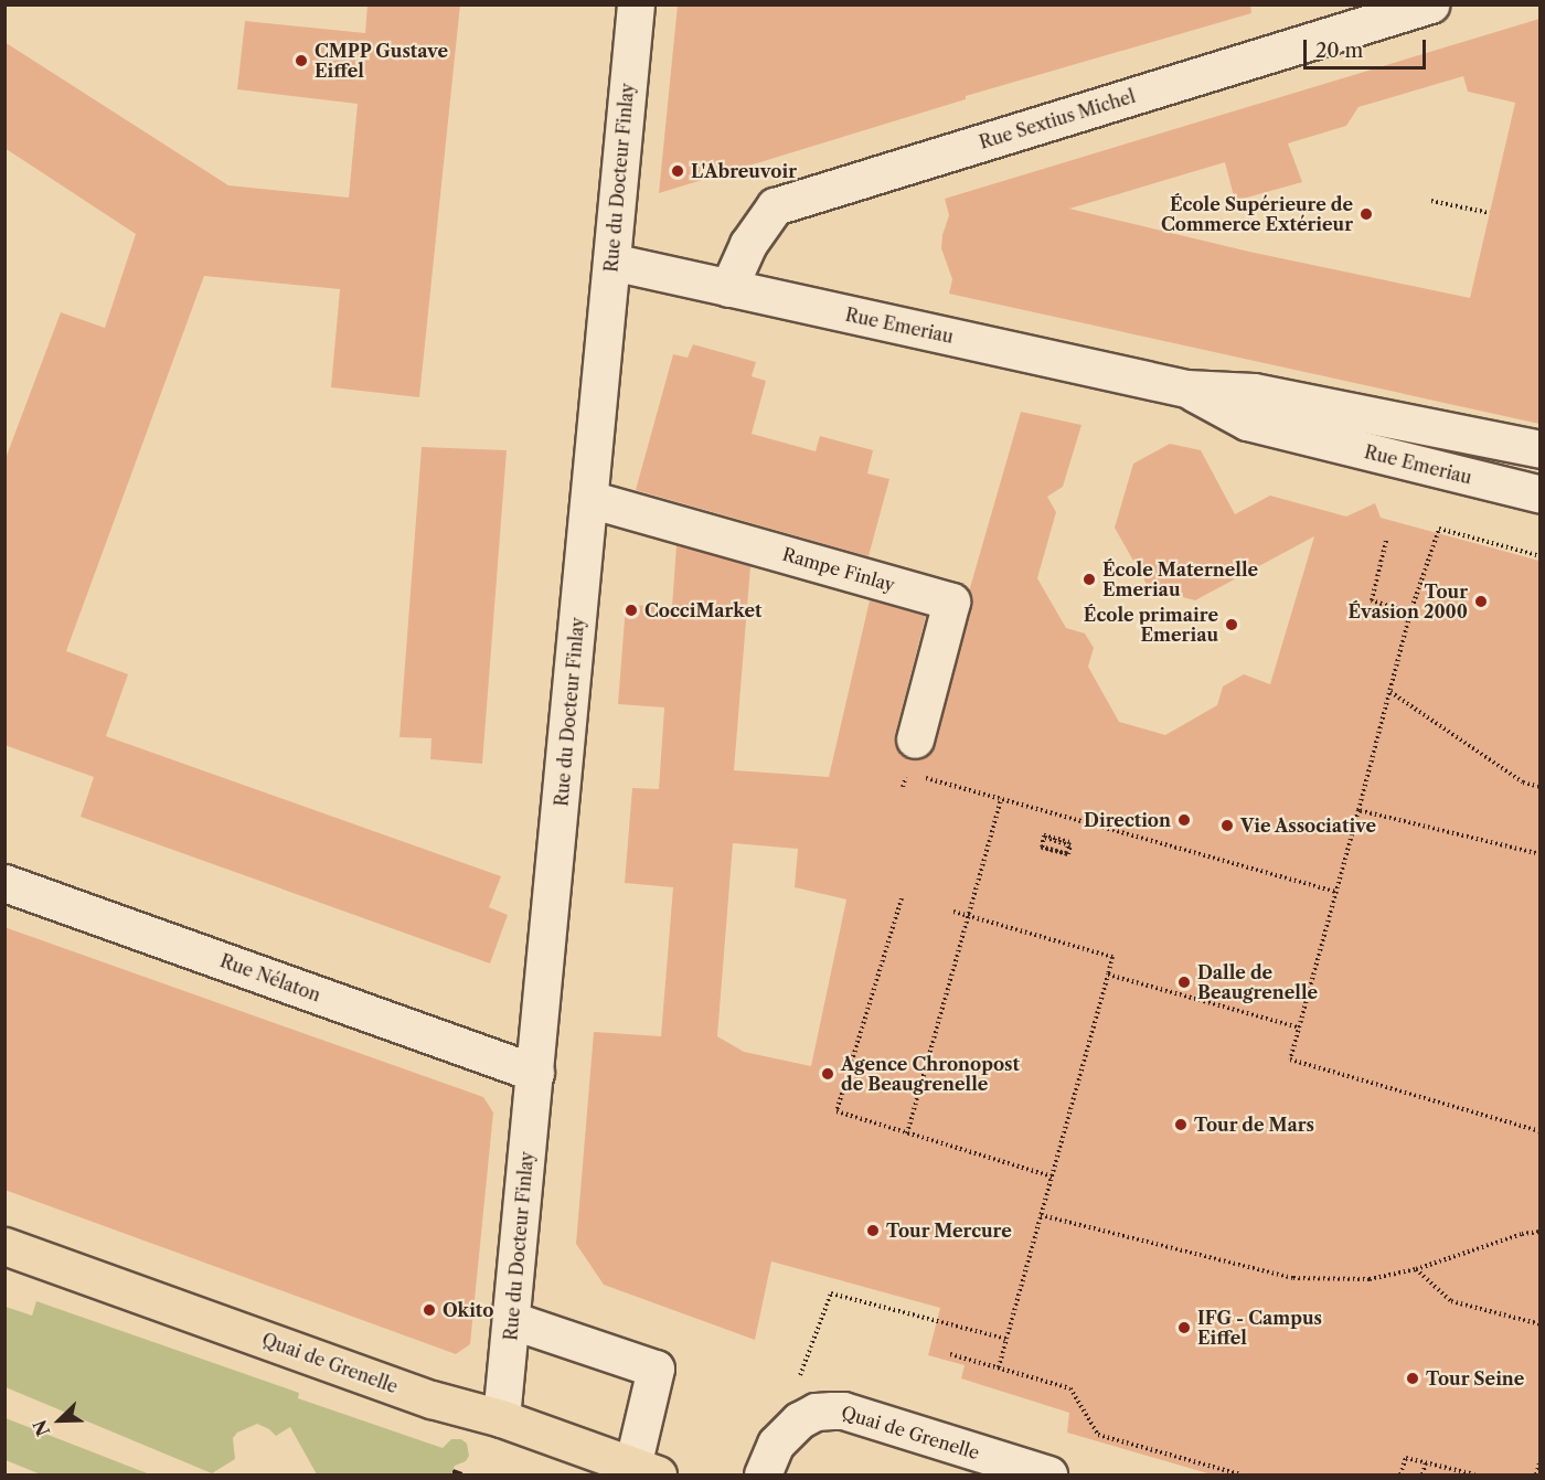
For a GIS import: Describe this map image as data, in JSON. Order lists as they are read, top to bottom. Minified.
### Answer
{"streets":{"main road":["Quai de Grenelle"],"street":["Rue Sextius Michel","Rue du Docteur Finlay","Rue Emeriau","Rampe Finlay","Rue Nélaton"]},"crossings":[["Rue Sextius Michel","Rue Emeriau"],["Rue du Docteur Finlay","Rue Emeriau"],["Rue du Docteur Finlay","Rampe Finlay"],["Rue du Docteur Finlay","Rue Nélaton"],["Rue du Docteur Finlay","Quai de Grenelle"]],"places":["CMPP Gustave Eiffel","L'Abreuvoir","École Supérieure de Commerce Extérieur","École Maternelle Emeriau","Tour Évasion 2000","CocciMarket","École primaire Emeriau","Direction","Vie Associative","Dalle de Beaugrenelle","Agence Chronopost de Beaugrenelle","Tour de Mars","Tour Mercure","Okito","IFG - Campus Eiffel","Tour Seine"],"scale_bar":"20 m","north":"bottom left"}
